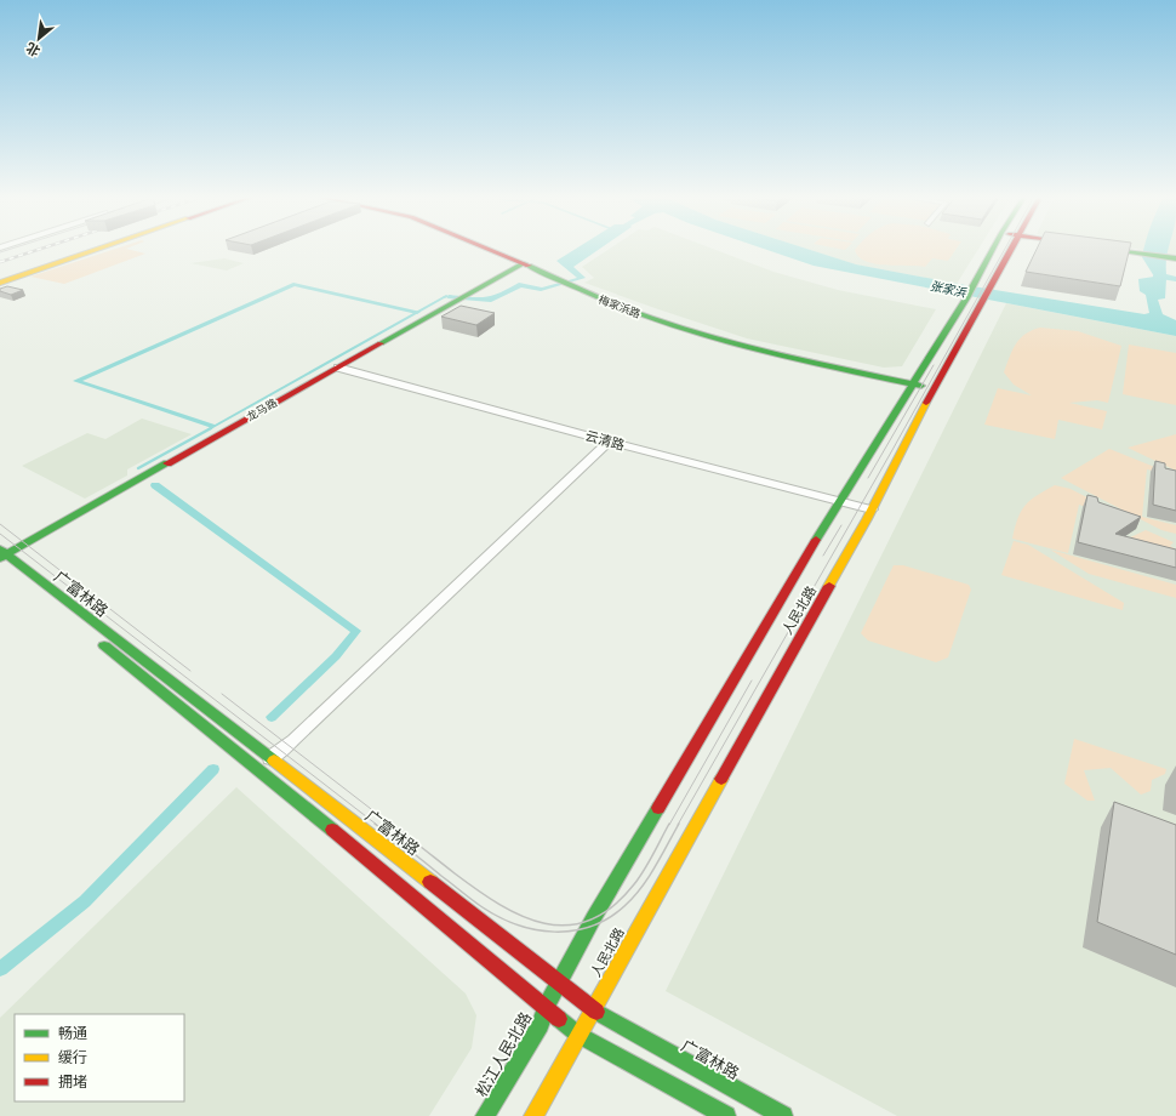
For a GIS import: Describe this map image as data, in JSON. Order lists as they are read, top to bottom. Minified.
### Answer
{"streets":{"main road":["梅家浜路","龙马路","广富林路","人民北路","松江人民北路"],"street":["云清路"]},"crossings":[["梅家浜路","龙马路"],["梅家浜路","人民北路"],["龙马路","云清路"],["龙马路","广富林路"],["云清路","人民北路"],["广富林路","人民北路"],["广富林路","松江人民北路"],["人民北路","松江人民北路"]],"water":["张家浜"],"legend":["畅通","缓行","拥堵"],"north":"bottom left"}
